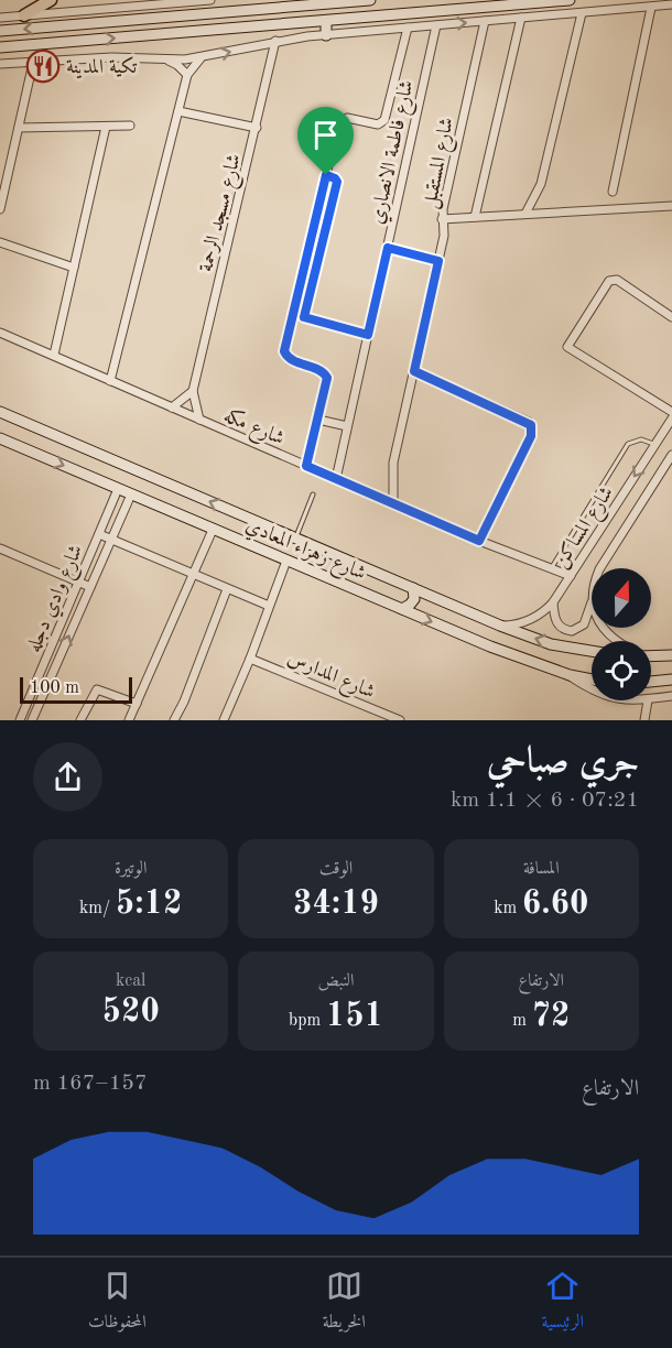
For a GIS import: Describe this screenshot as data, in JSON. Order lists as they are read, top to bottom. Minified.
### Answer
{"streets":{"main road":["شارع زهراء المعادي"],"street":["شارع فاطمة الانصاري","شارع المستقبل","شارع مسجد الرحمة","شارع مكه","شارع المساكن","شارع وادي دجله","شارع المدارس"]},"crossings":[["شارع فاطمة الانصاري","شارع مكه"],["شارع المستقبل","شارع مكه"],["شارع مسجد الرحمة","شارع مكه"],["شارع مكه","شارع المساكن"],["شارع المساكن","شارع زهراء المعادي"],["شارع زهراء المعادي","شارع وادي دجله"]],"places":{"restaurant":["تكية المدينة"]},"scale_bar":"100 m","north":"top","page":{"scale":"100 m","heading":["جري صباحي","07:21 · 6 × 1.1 km"],"stats":[["المسافة","6.60 km"],["الوقت","34:19"],["الوتيرة","5:12 /km"],["الارتفاع","72 m"],["النبض","151 bpm"],["kcal","520"]],"chart":["الارتفاع","157–167 m"],"tabs":["الرئيسية","الخريطة","المحفوظات"]}}
